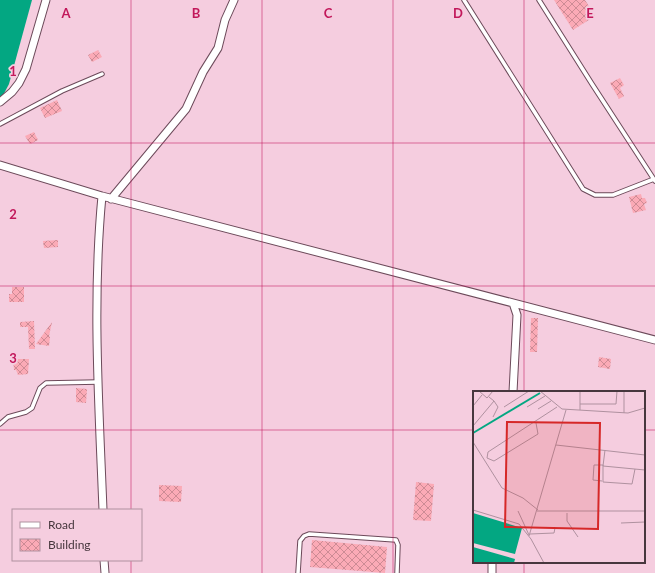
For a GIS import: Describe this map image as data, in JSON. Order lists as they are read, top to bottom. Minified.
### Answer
{"legend":["Road","Building"],"grid":{"columns":["A","B","C","D","E"],"rows":["1","2","3"]}}
